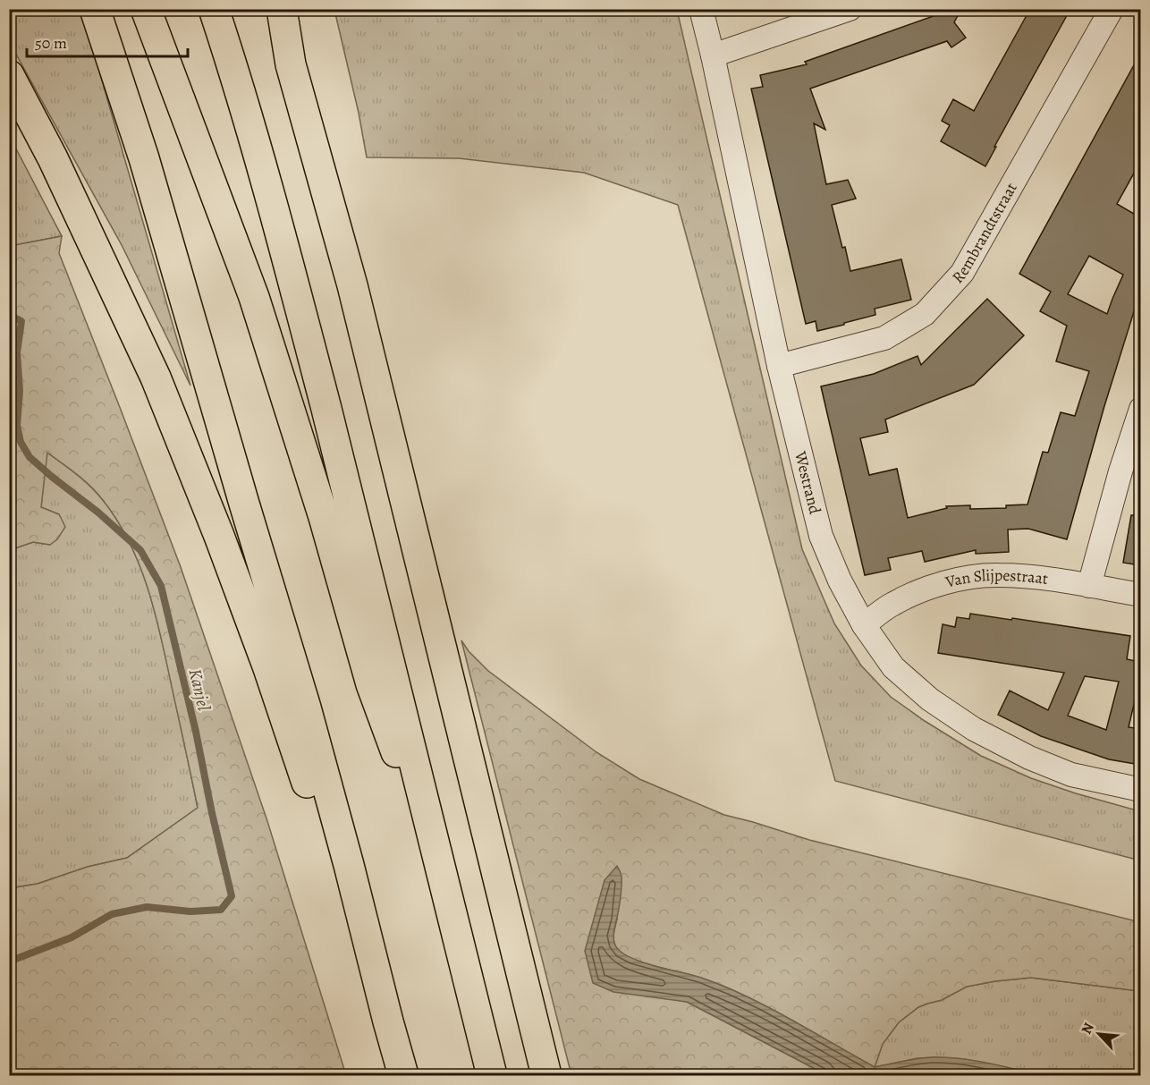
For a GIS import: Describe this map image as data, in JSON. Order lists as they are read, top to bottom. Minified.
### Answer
{"streets":{"street":["Rembrandtstraat","Westrand","Van Slijpestraat"]},"crossings":[["Rembrandtstraat","Westrand"],["Westrand","Van Slijpestraat"]],"water":["Kanjel"],"scale_bar":"50 m","north":"top left"}
